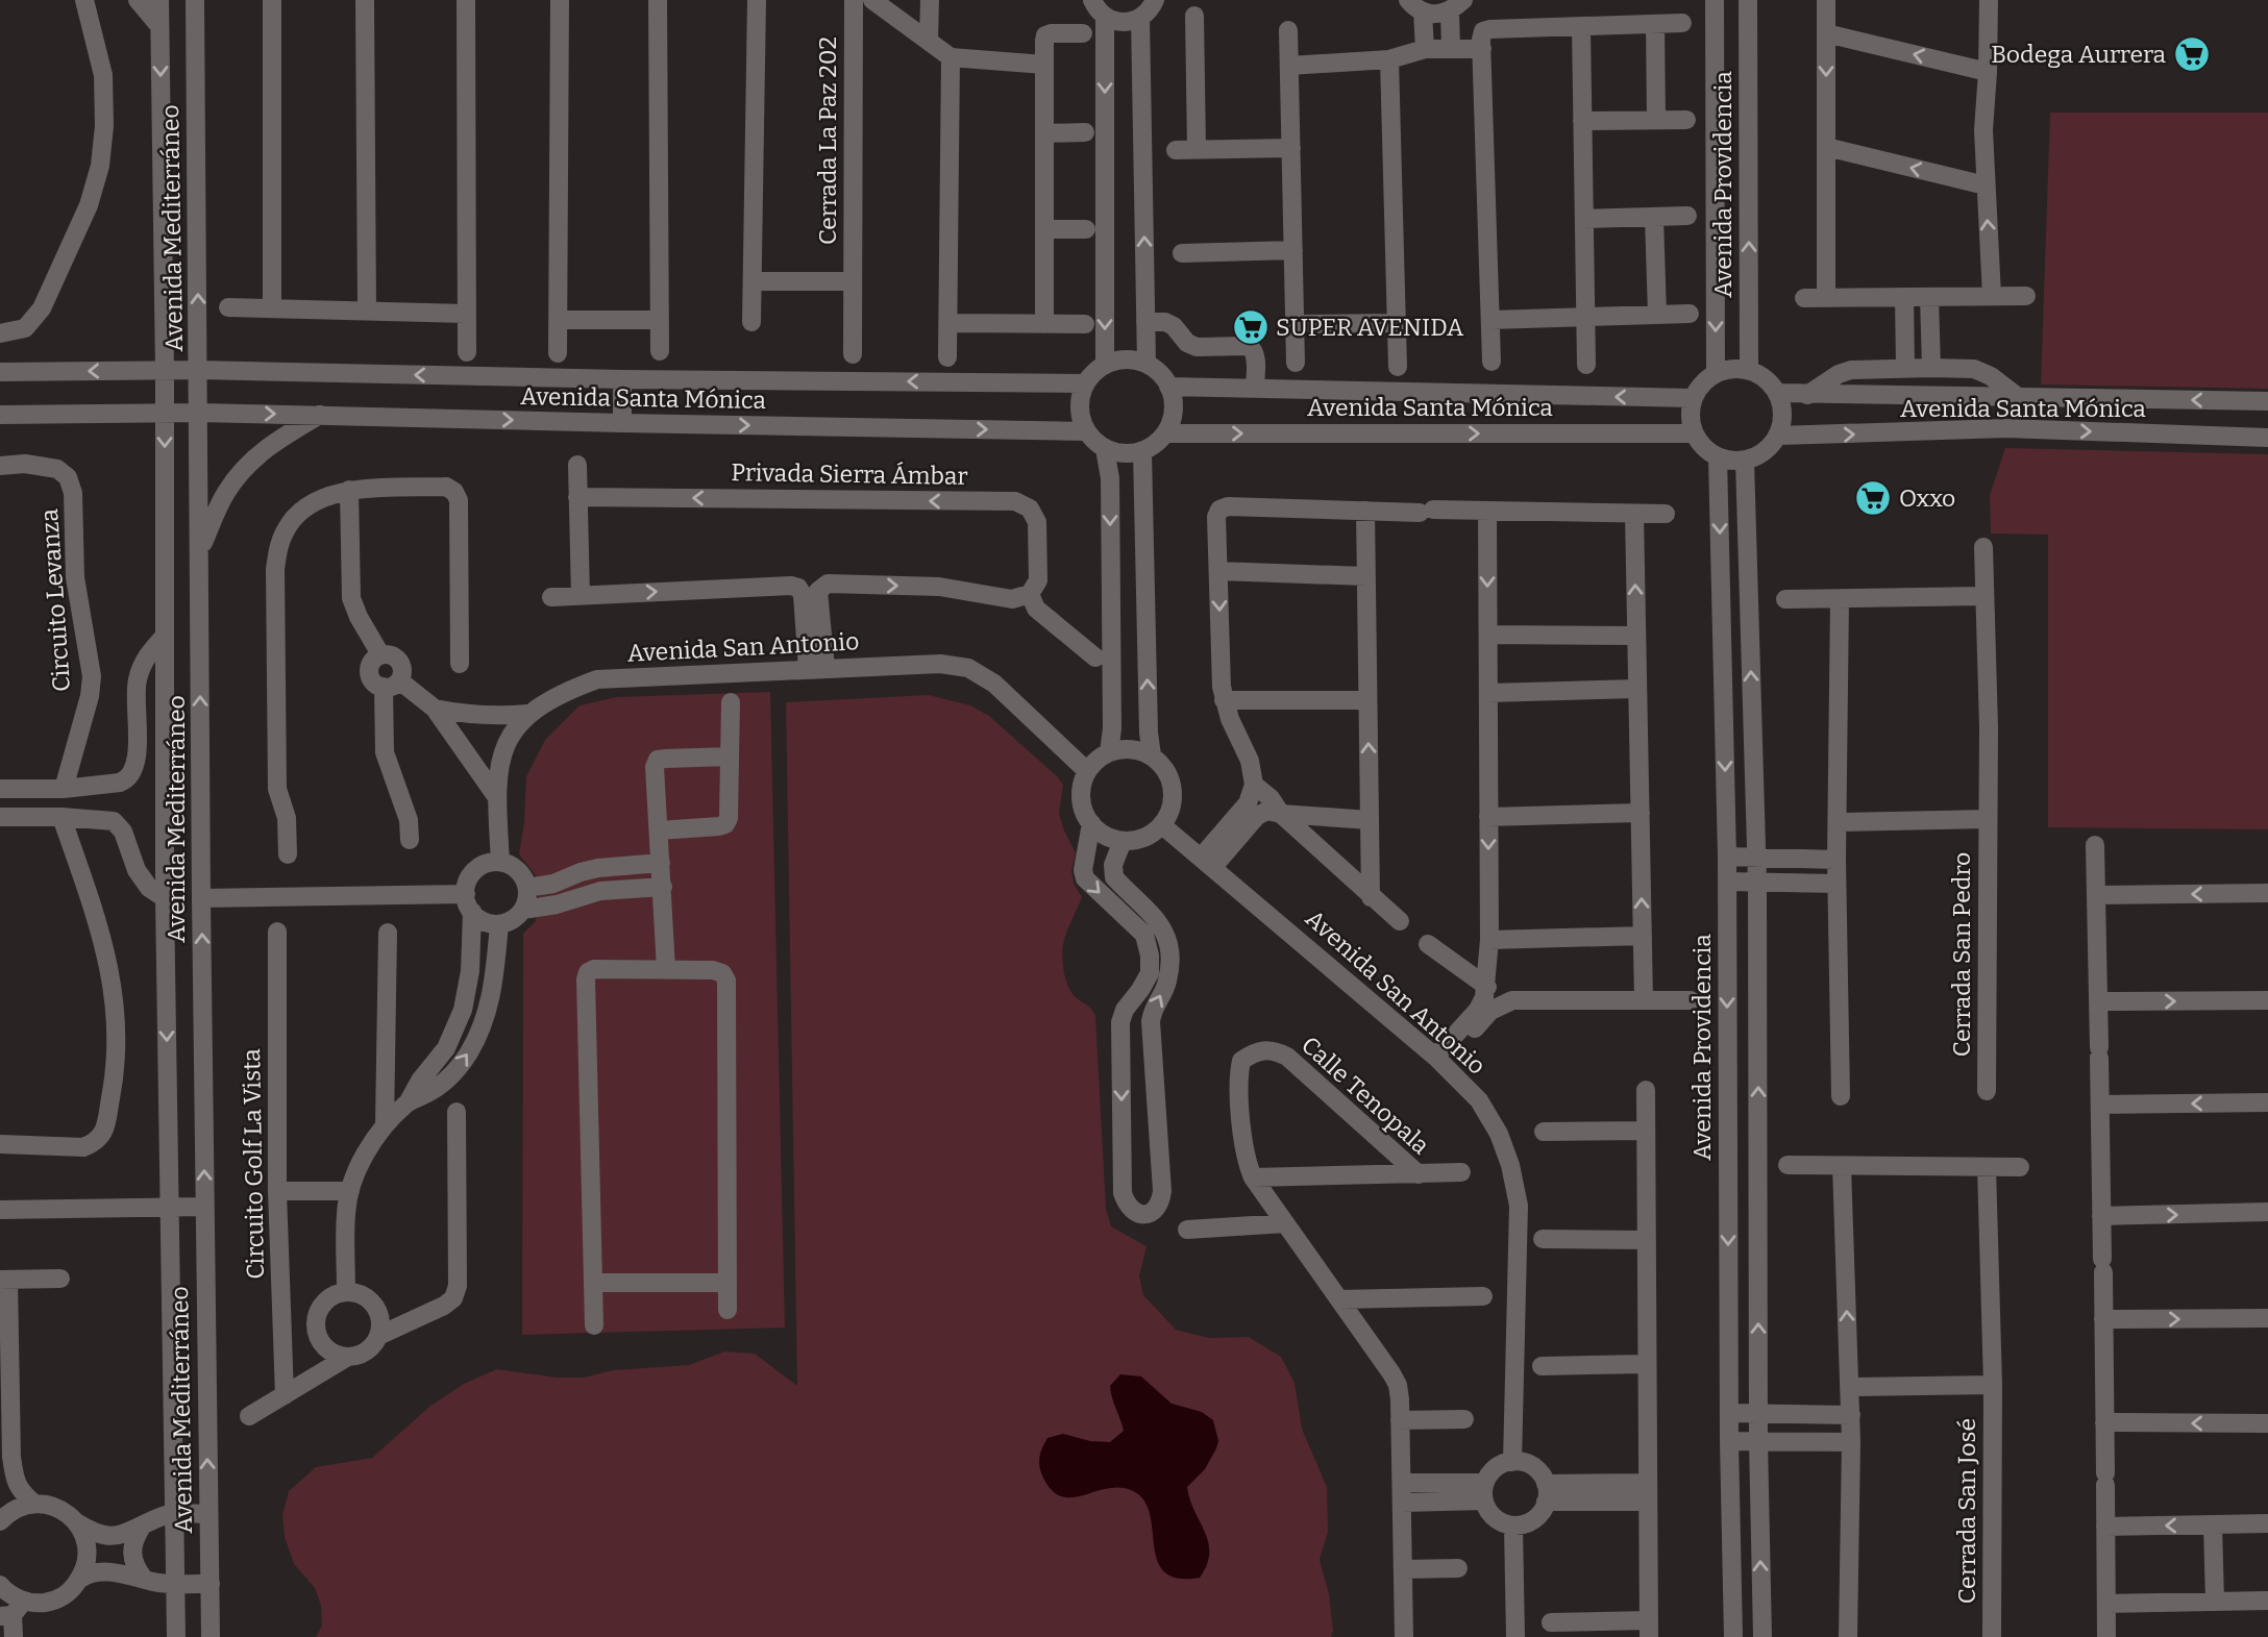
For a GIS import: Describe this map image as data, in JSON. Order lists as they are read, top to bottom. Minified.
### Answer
{"streets":{"street":["Cerrada La Paz 202","Avenida Providencia","Avenida Mediterráneo","Avenida Santa Mónica","Privada Sierra Ámbar","Circuito Levanza","Avenida San Antonio","Cerrada San Pedro","Calle Tenopala","Circuito Golf La Vista","Cerrada San José"]},"crossings":[["Avenida Providencia","Avenida Santa Mónica"],["Avenida Mediterráneo","Avenida Santa Mónica"],["Avenida Mediterráneo","Circuito Levanza"]],"one_way":["Privada Sierra Ámbar"],"places":{"supermarket":["Bodega Aurrera","SUPER AVENIDA","Oxxo"]}}
